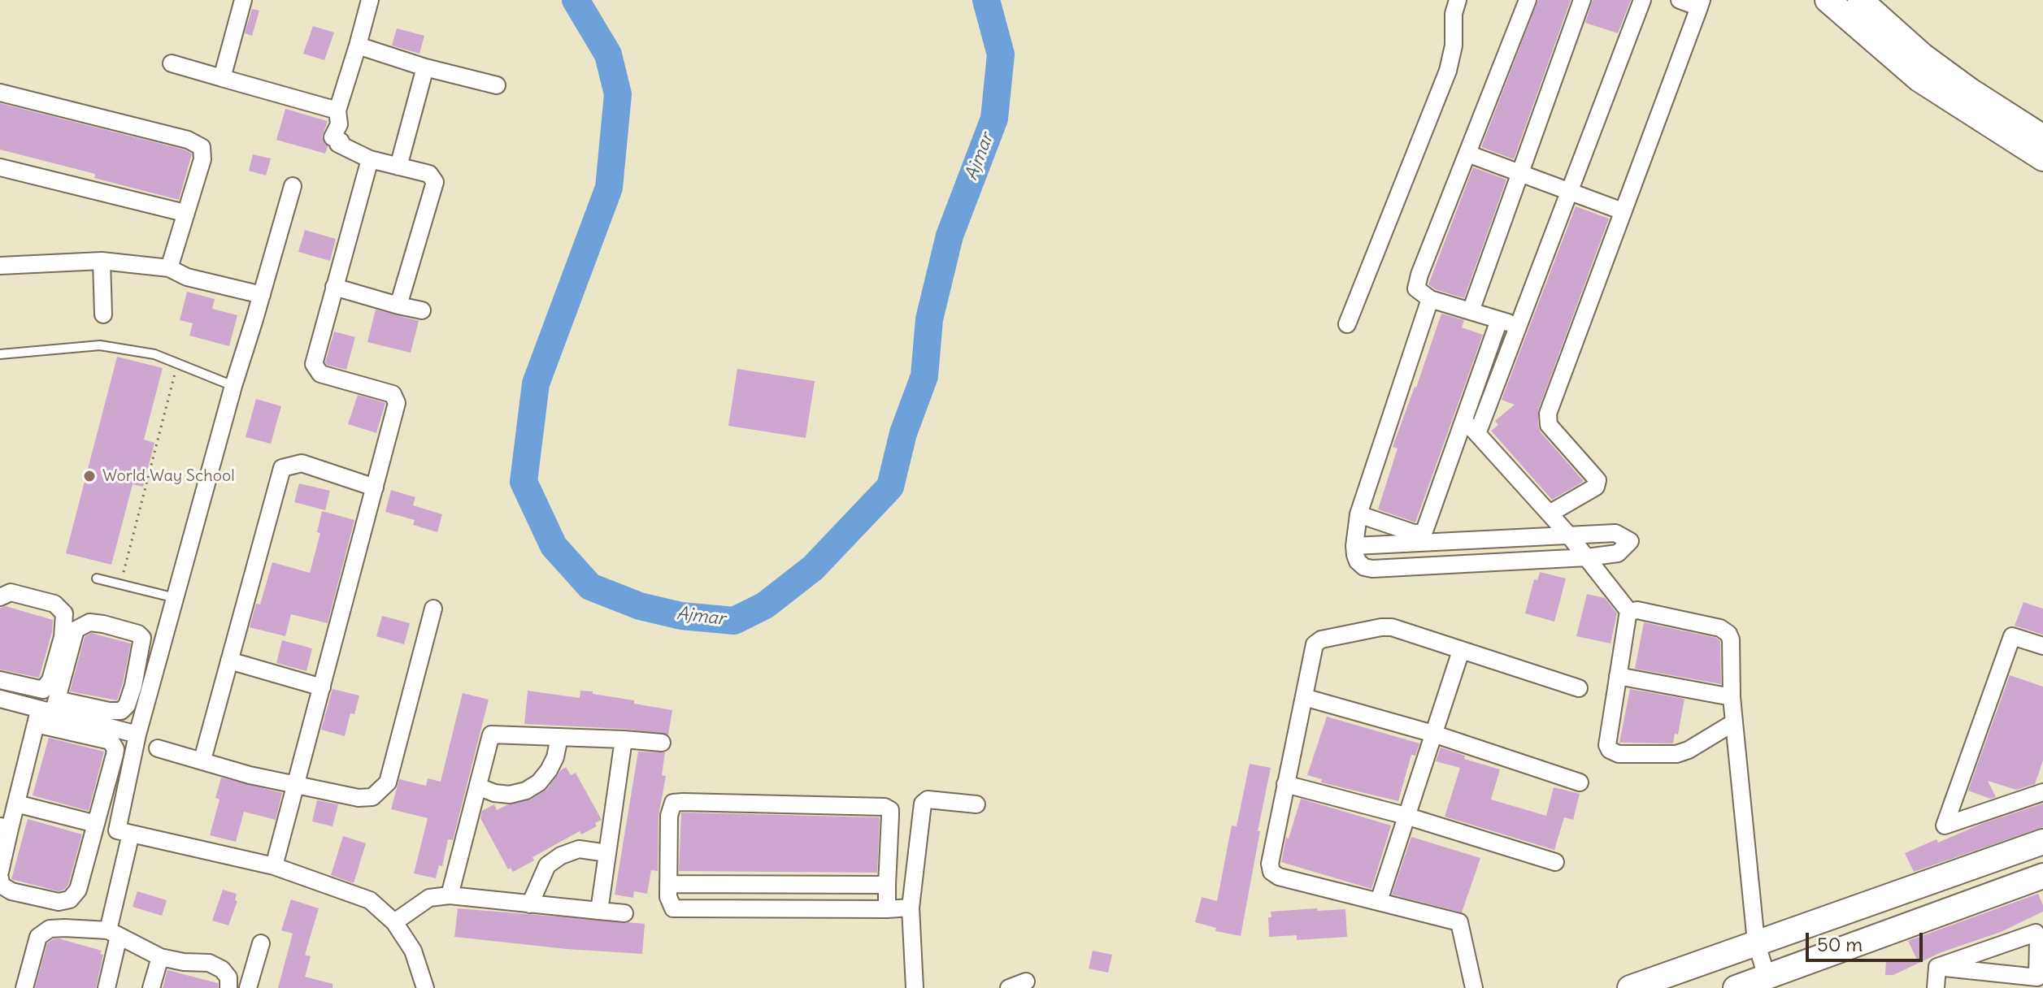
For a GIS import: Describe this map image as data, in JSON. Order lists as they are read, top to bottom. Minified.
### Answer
{"water":["Ajmar"],"places":["World Way School"],"scale_bar":"50 m"}
